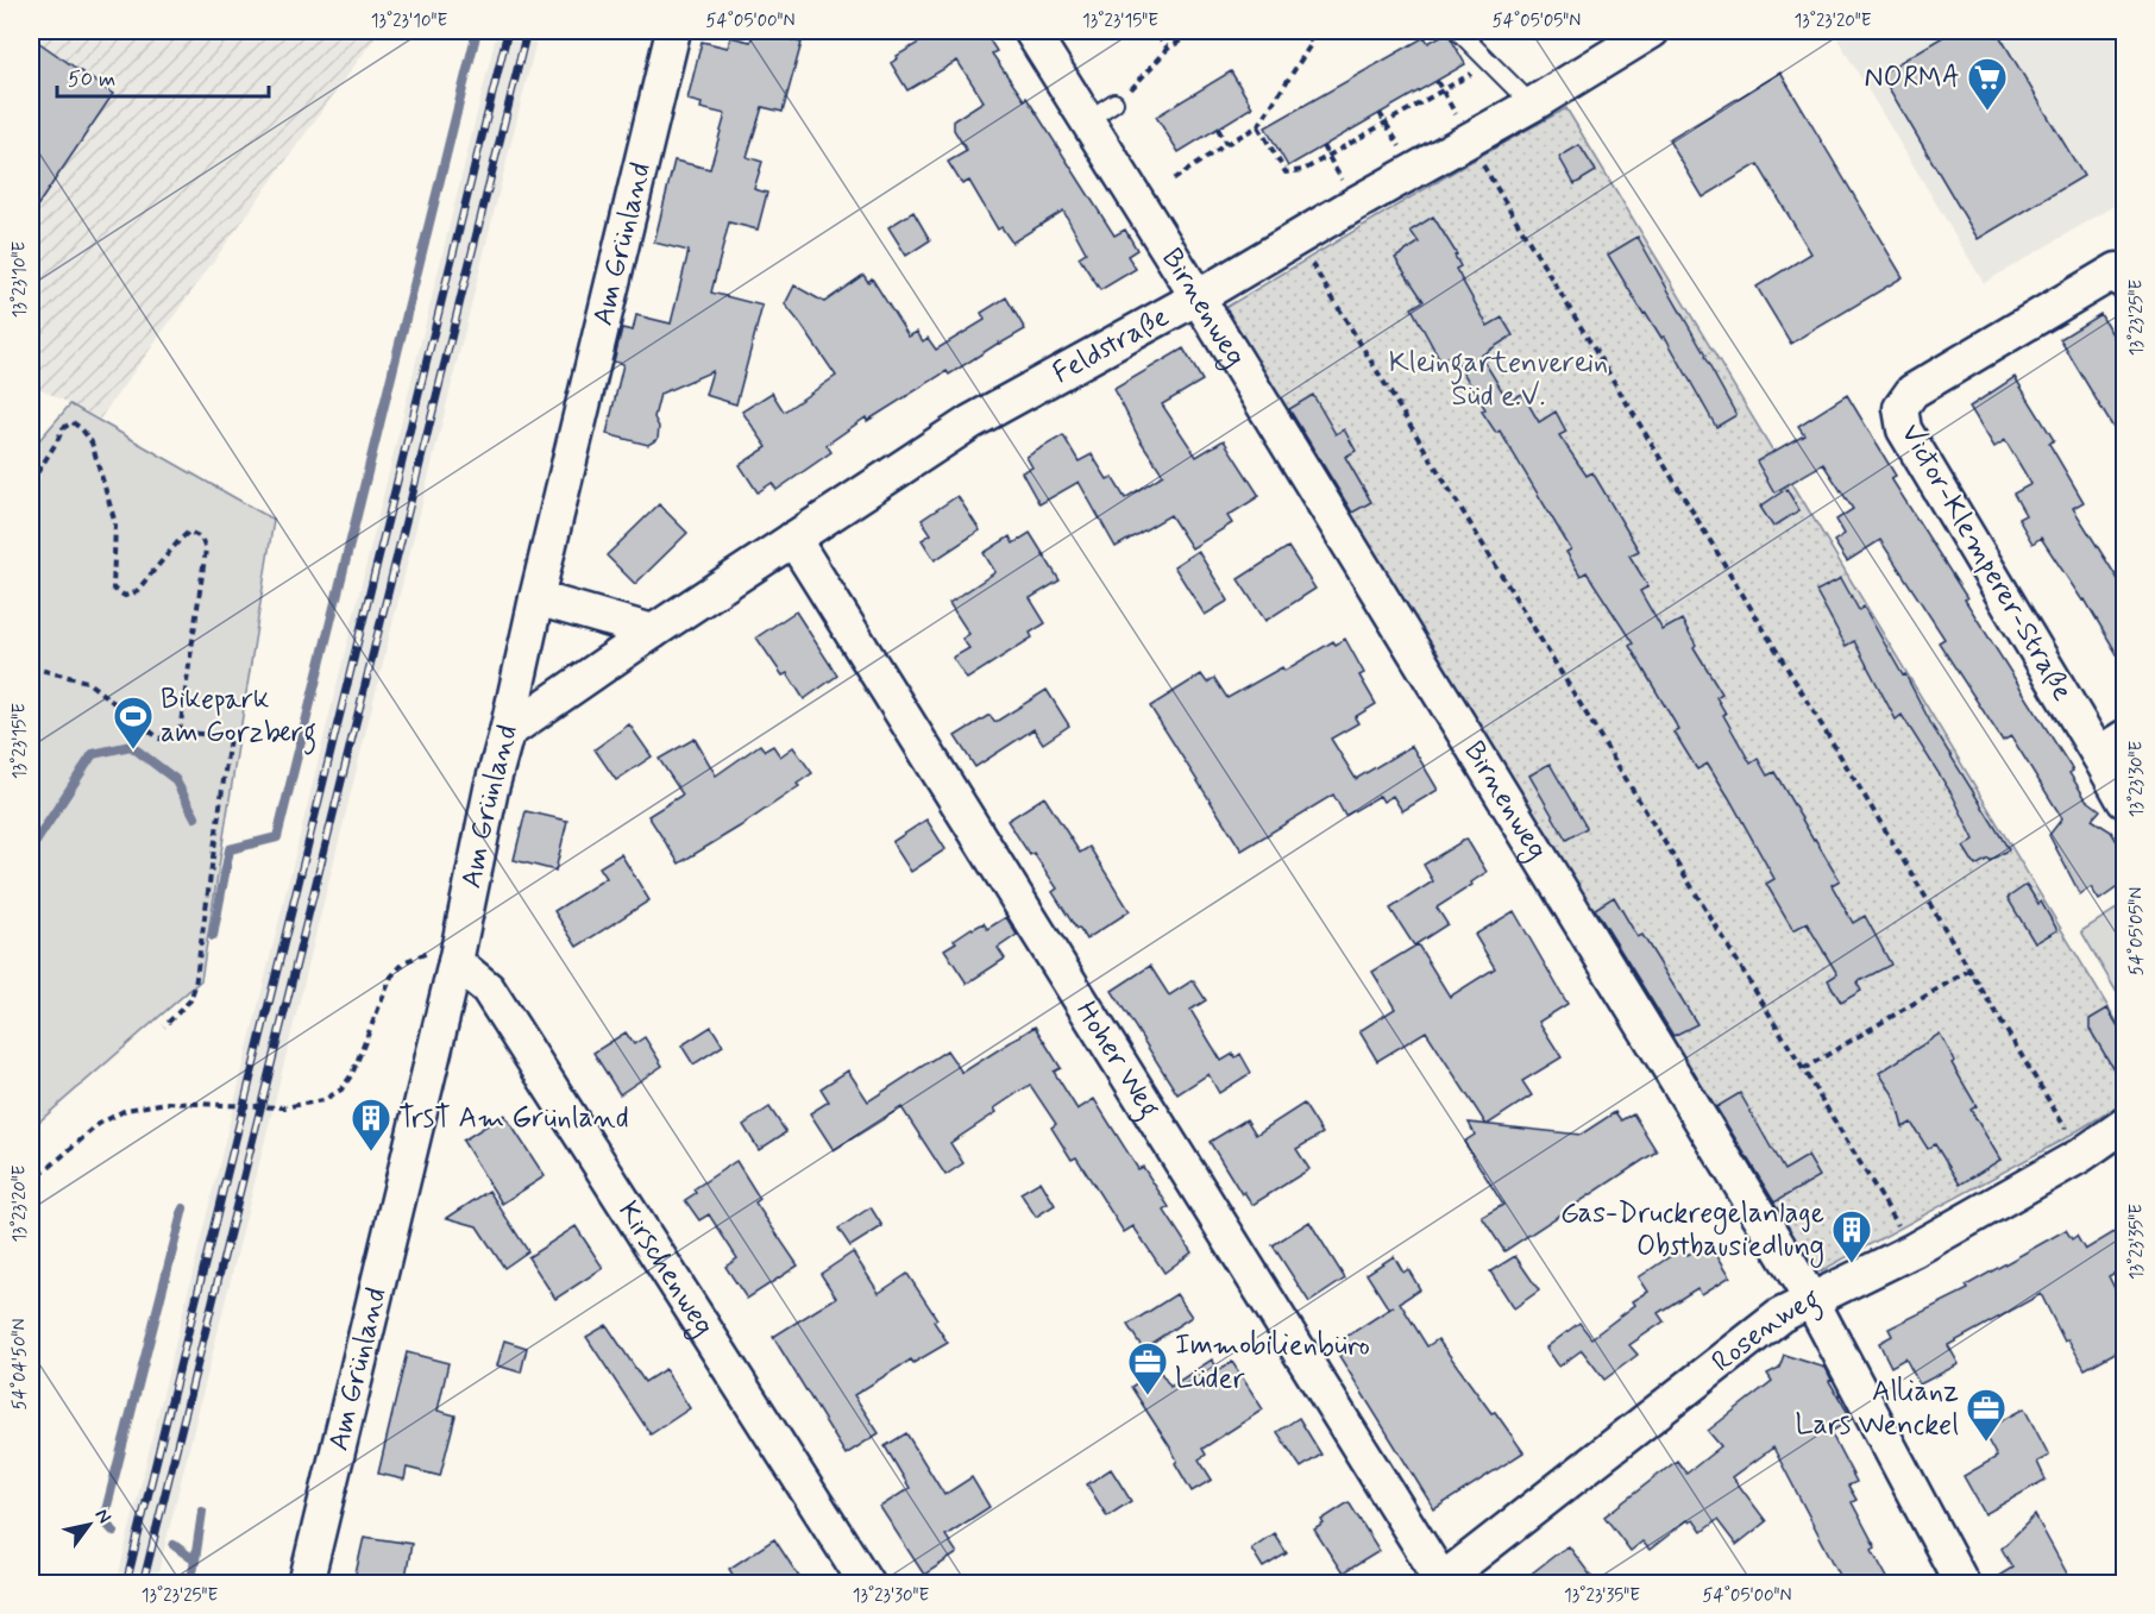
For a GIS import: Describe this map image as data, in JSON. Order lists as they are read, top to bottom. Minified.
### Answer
{"streets":{"street":["Am Grünland","Birnenweg","Feldstraße","Victor-Klemperer-Straße","Hoher Weg","Kirschenweg","Rosenweg"]},"crossings":[["Am Grünland","Feldstraße"],["Am Grünland","Kirschenweg"],["Birnenweg","Feldstraße"],["Birnenweg","Rosenweg"],["Feldstraße","Hoher Weg"],["Hoher Weg","Rosenweg"]],"parks":["Kleingartenverein Süd e.V."],"places":{"supermarket":["NORMA"],"sports":["Bikepark am Gorzberg"],"building":["TrsT Am Grünland","Gas-Druckregelanlage Obstbausiedlung"],"office":["Immobilienbüro Lüder","Allianz Lars Wenckel"]},"scale_bar":"50 m","north":"top right","coordinates":["13°23'10\"E","54°05'00\"N","13°23'15\"E","54°05'05\"N","13°23'20\"E","13°23'25\"E","13°23'30\"E","13°23'35\"E","54°04'50\"N"]}
